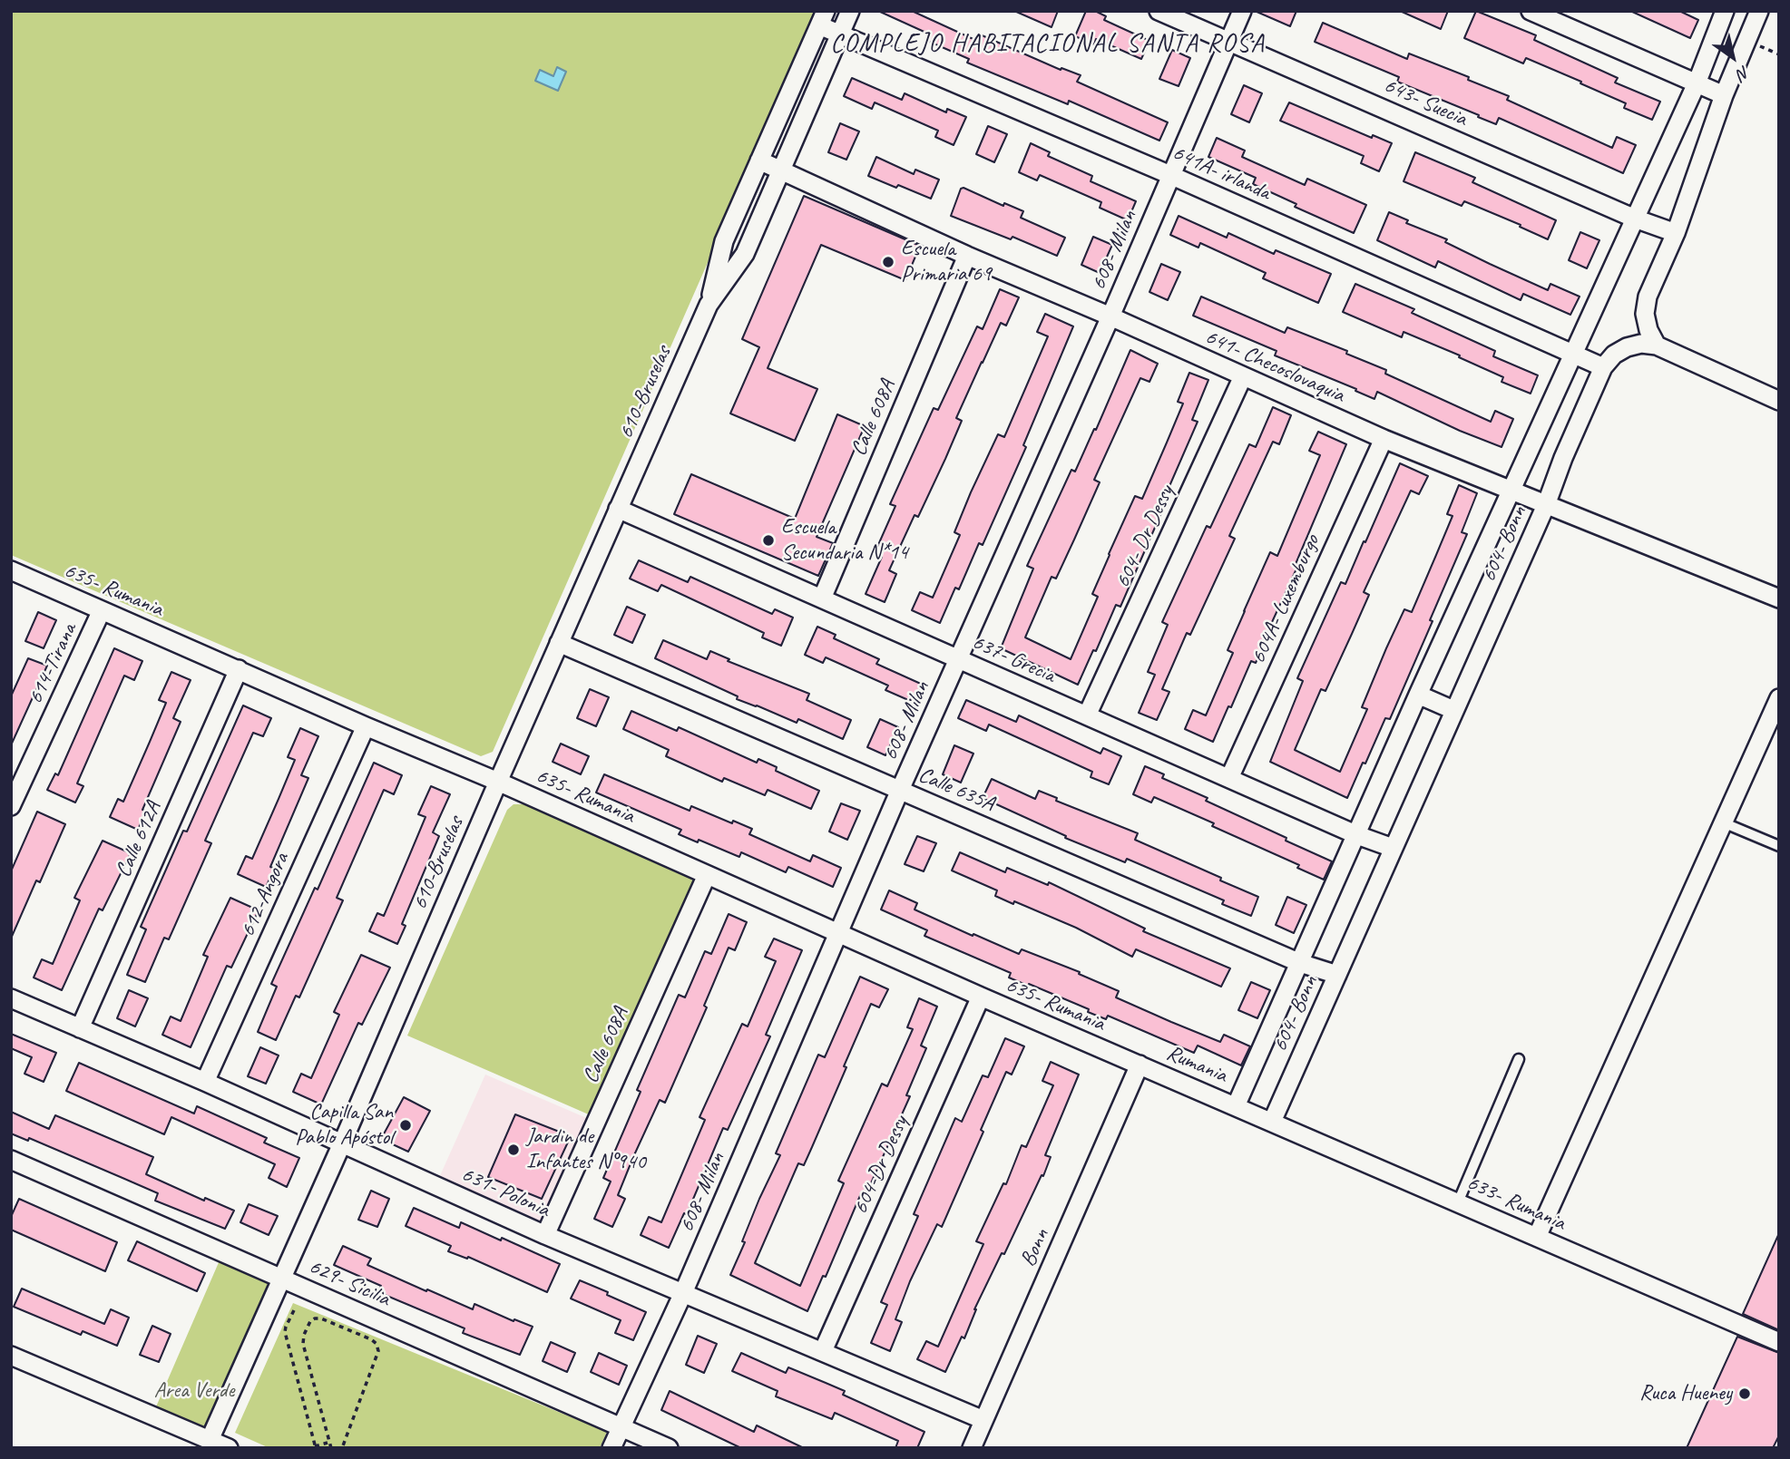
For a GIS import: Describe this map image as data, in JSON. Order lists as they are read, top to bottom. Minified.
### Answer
{"streets":{"street":["643- Suecia","641A- irlanda","608- Milan","641- Checoslovaquia","610-Bruselas","Calle 608A","604- Dr Dessy","604- Bonn","635- Rumania","604A- Luxemburgo","637- Grecia","614-Tirana","Calle 635A","Calle 612A","612-Angora","Rumania","604-Dr Dessy","631- Polonia","633- Rumania","Bonn","629- Sicilia"]},"crossings":[["643- Suecia","608- Milan"],["643- Suecia","604- Bonn"],["641A- irlanda","608- Milan"],["641A- irlanda","610-Bruselas"],["641A- irlanda","604- Bonn"],["608- Milan","641- Checoslovaquia"],["608- Milan","635- Rumania"],["608- Milan","637- Grecia"],["608- Milan","Calle 635A"],["608- Milan","631- Polonia"],["608- Milan","629- Sicilia"],["641- Checoslovaquia","610-Bruselas"],["641- Checoslovaquia","Calle 608A"],["641- Checoslovaquia","604- Dr Dessy"],["641- Checoslovaquia","604- Bonn"],["641- Checoslovaquia","604A- Luxemburgo"],["610-Bruselas","635- Rumania"],["610-Bruselas","637- Grecia"],["610-Bruselas","Calle 635A"],["610-Bruselas","631- Polonia"],["610-Bruselas","629- Sicilia"],["Calle 608A","635- Rumania"],["Calle 608A","637- Grecia"],["Calle 608A","631- Polonia"],["604- Dr Dessy","637- Grecia"],["604- Bonn","637- Grecia"],["604- Bonn","Calle 635A"],["604- Bonn","Rumania"],["604- Bonn","633- Rumania"],["635- Rumania","614-Tirana"],["635- Rumania","Calle 612A"],["635- Rumania","612-Angora"],["635- Rumania","Rumania"],["635- Rumania","604-Dr Dessy"],["635- Rumania","Bonn"],["604A- Luxemburgo","637- Grecia"],["Calle 612A","631- Polonia"],["612-Angora","631- Polonia"],["Rumania","633- Rumania"],["Rumania","Bonn"],["604-Dr Dessy","631- Polonia"],["631- Polonia","Bonn"]],"districts":["COMPLEJO HABITACIONAL SANTA ROSA"],"parks":["Area Verde"],"places":["Escuela Primaria 69","Escuela Secundaria N*14","Capilla San Pablo Apóstol","Jardin de Infantes N°940","Ruca Hueney"],"north":"bottom right"}
